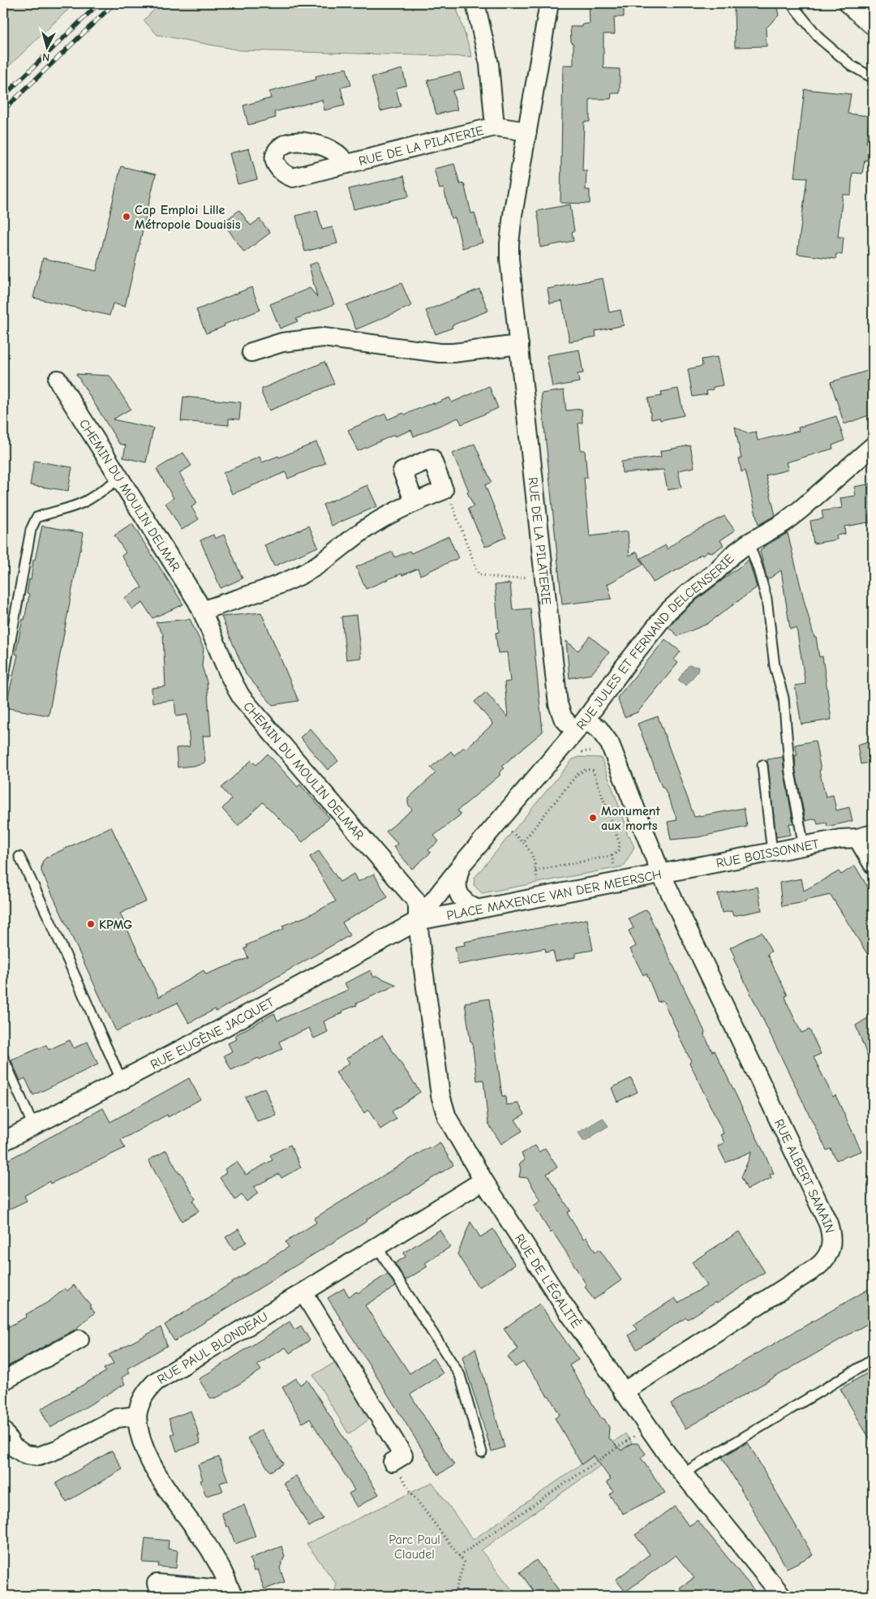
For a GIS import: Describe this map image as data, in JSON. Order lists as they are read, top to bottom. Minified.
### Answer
{"streets":{"street":["RUE DE LA PILATERIE","CHEMIN DU MOULIN DELMAR","RUE JULES ET FERNAND DELCENSERIE","RUE BOISSONNET","PLACE MAXENCE VAN DER MEERSCH","RUE EUGÈNE JACQUET","RUE ALBERT SAMAIN","RUE DE L'ÉGALITÉ","RUE PAUL BLONDEAU"]},"crossings":[["RUE DE LA PILATERIE","RUE JULES ET FERNAND DELCENSERIE"],["RUE DE LA PILATERIE","PLACE MAXENCE VAN DER MEERSCH"],["CHEMIN DU MOULIN DELMAR","RUE JULES ET FERNAND DELCENSERIE"],["CHEMIN DU MOULIN DELMAR","PLACE MAXENCE VAN DER MEERSCH"],["CHEMIN DU MOULIN DELMAR","RUE EUGÈNE JACQUET"],["CHEMIN DU MOULIN DELMAR","RUE DE L'ÉGALITÉ"],["RUE JULES ET FERNAND DELCENSERIE","PLACE MAXENCE VAN DER MEERSCH"],["RUE JULES ET FERNAND DELCENSERIE","RUE EUGÈNE JACQUET"],["RUE JULES ET FERNAND DELCENSERIE","RUE DE L'ÉGALITÉ"],["RUE BOISSONNET","PLACE MAXENCE VAN DER MEERSCH"],["RUE BOISSONNET","RUE ALBERT SAMAIN"],["PLACE MAXENCE VAN DER MEERSCH","RUE EUGÈNE JACQUET"],["PLACE MAXENCE VAN DER MEERSCH","RUE ALBERT SAMAIN"],["PLACE MAXENCE VAN DER MEERSCH","RUE DE L'ÉGALITÉ"],["RUE EUGÈNE JACQUET","RUE DE L'ÉGALITÉ"],["RUE ALBERT SAMAIN","RUE DE L'ÉGALITÉ"],["RUE DE L'ÉGALITÉ","RUE PAUL BLONDEAU"]],"parks":["Parc Paul Claudel"],"places":["Cap Emploi Lille Métropole Douaisis","Monument aux morts","KPMG"],"north":"bottom"}
